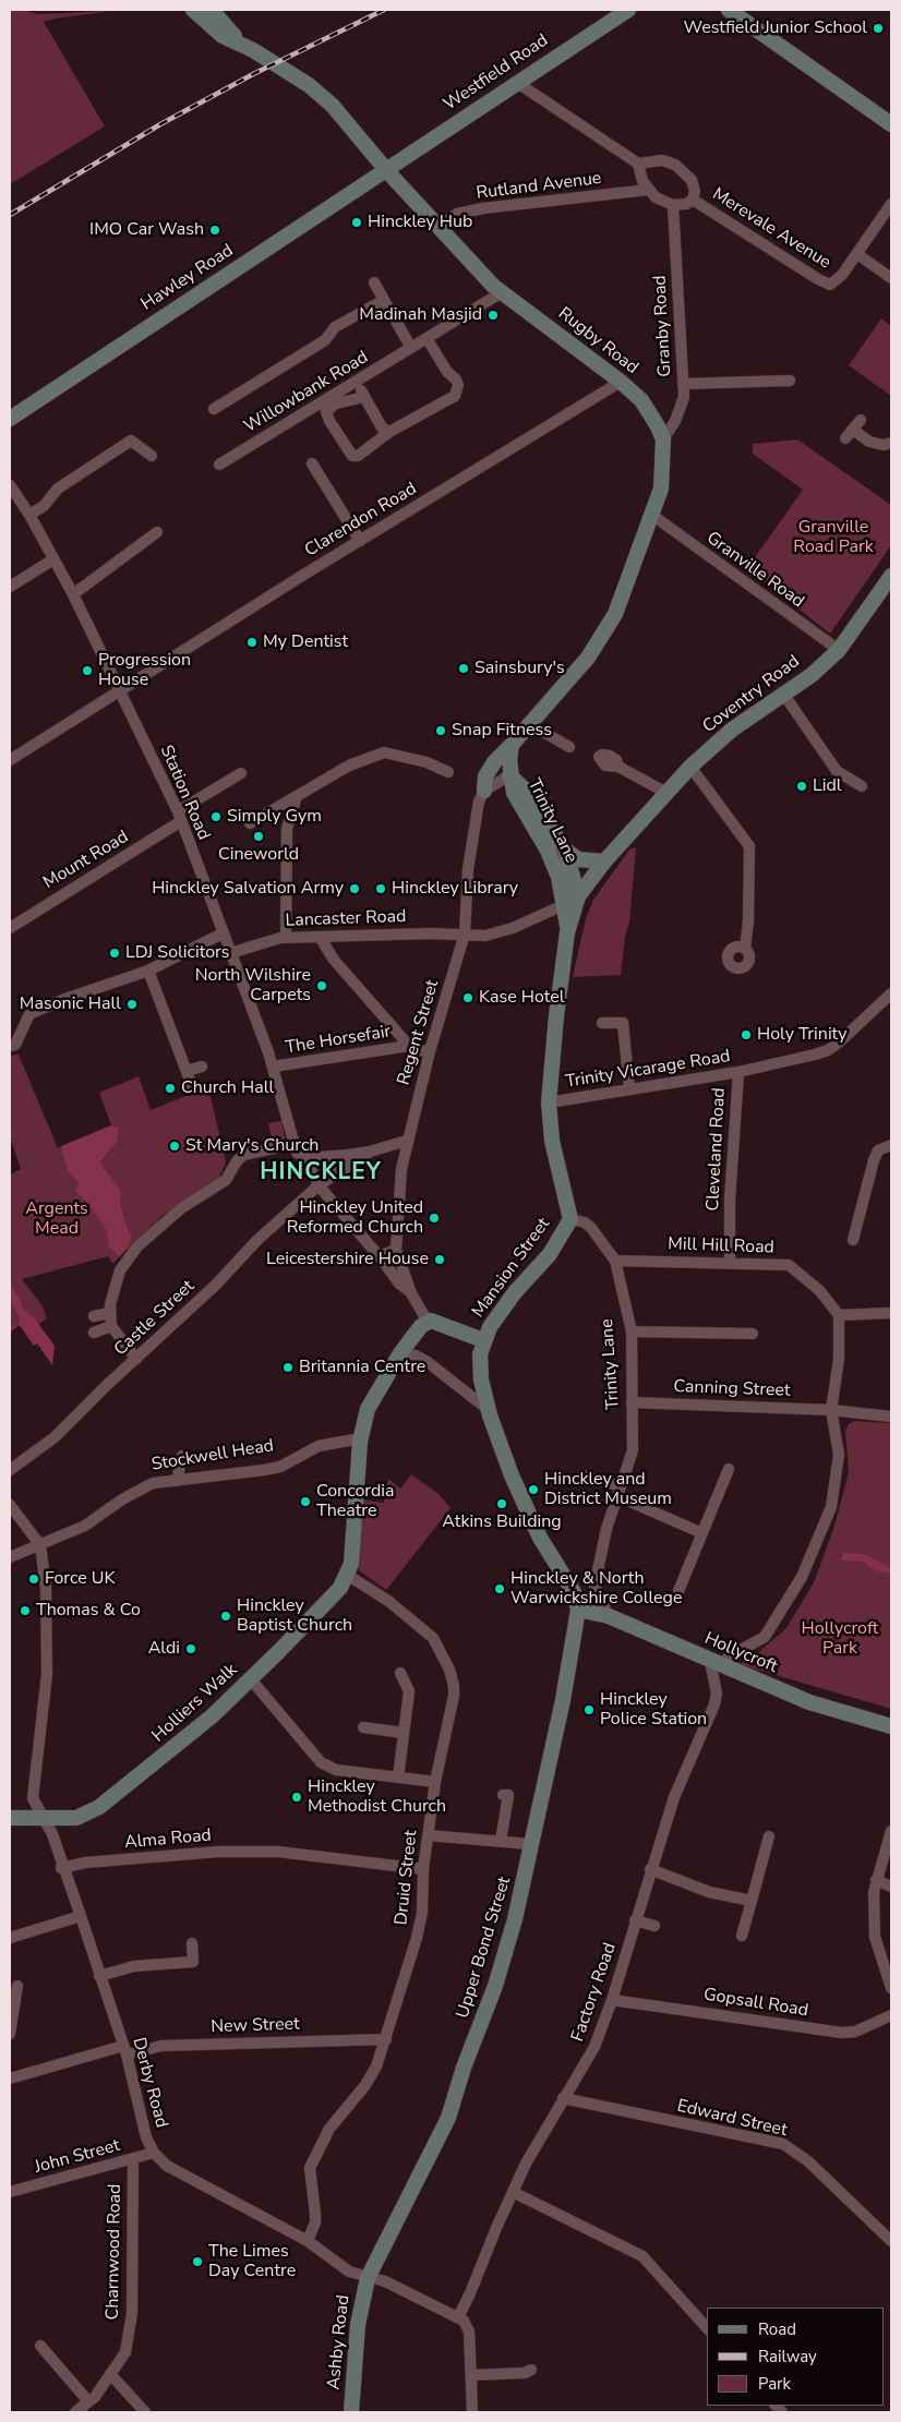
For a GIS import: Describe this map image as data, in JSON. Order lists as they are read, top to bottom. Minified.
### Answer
{"streets":{"main road":["Westfield Road","Hawley Road","Rugby Road","Coventry Road","Trinity Lane","Mansion Street","Hollycroft","Holliers Walk","Upper Bond Street","Ashby Road"],"street":["Rutland Avenue","Merevale Avenue","Granby Road","Willowbank Road","Clarendon Road","Granville Road","Station Road","Mount Road","Lancaster Road","Regent Street","The Horsefair","Trinity Vicarage Road","Cleveland Road","Mill Hill Road","Castle Street","Canning Street","Stockwell Head","Alma Road","Druid Street","Factory Road","Gopsall Road","New Street","Derby Road","Edward Street","John Street","Charnwood Road"]},"crossings":[["Westfield Road","Hawley Road"],["Westfield Road","Rugby Road"],["Rutland Avenue","Rugby Road"],["Hawley Road","Rugby Road"],["Granby Road","Rugby Road"],["Rugby Road","Willowbank Road"],["Rugby Road","Clarendon Road"],["Rugby Road","Granville Road"],["Rugby Road","Coventry Road"],["Rugby Road","Lancaster Road"],["Rugby Road","Regent Street"],["Clarendon Road","Station Road"],["Granville Road","Coventry Road"],["Coventry Road","Trinity Lane"],["Coventry Road","Lancaster Road"],["Coventry Road","Regent Street"],["Station Road","Mount Road"],["Station Road","Lancaster Road"],["Station Road","The Horsefair"],["Station Road","Castle Street"],["Trinity Lane","Trinity Vicarage Road"],["Trinity Lane","Mill Hill Road"],["Trinity Lane","Mansion Street"],["Trinity Lane","Canning Street"],["Trinity Lane","Hollycroft"],["Lancaster Road","Regent Street"],["Trinity Vicarage Road","Cleveland Road"],["Cleveland Road","Mill Hill Road"],["Stockwell Head","Derby Road"],["Hollycroft","Upper Bond Street"],["Hollycroft","Factory Road"],["Holliers Walk","Druid Street"],["Holliers Walk","Derby Road"],["Alma Road","Druid Street"],["Alma Road","Derby Road"],["Druid Street","New Street"],["Druid Street","Derby Road"],["Upper Bond Street","Derby Road"],["Upper Bond Street","Ashby Road"],["Factory Road","Gopsall Road"],["Factory Road","Derby Road"],["Factory Road","Edward Street"],["New Street","Derby Road"],["Derby Road","John Street"],["Derby Road","Ashby Road"],["John Street","Charnwood Road"]],"districts":["HINCKLEY"],"parks":["Granville Road Park","Argents Mead","Hollycroft Park"],"places":["Westfield Junior School","Hinckley Hub","IMO Car Wash","Madinah Masjid","My Dentist","Sainsbury's","Progression House","Snap Fitness","Lidl","Simply Gym","Cineworld","Hinckley Salvation Army","Hinckley Library","LDJ Solicitors","North Wilshire Carpets","Kase Hotel","Masonic Hall","Holy Trinity","Church Hall","St Mary's Church","Hinckley United Reformed Church","Leicestershire House","Britannia Centre","Hinckley and District Museum","Concordia Theatre","Atkins Building","Force UK","Hinckley & North Warwickshire College","Thomas & Co","Hinckley Baptist Church","Aldi","Hinckley Police Station","Hinckley Methodist Church","The Limes Day Centre"],"legend":["Road","Railway","Park"]}
